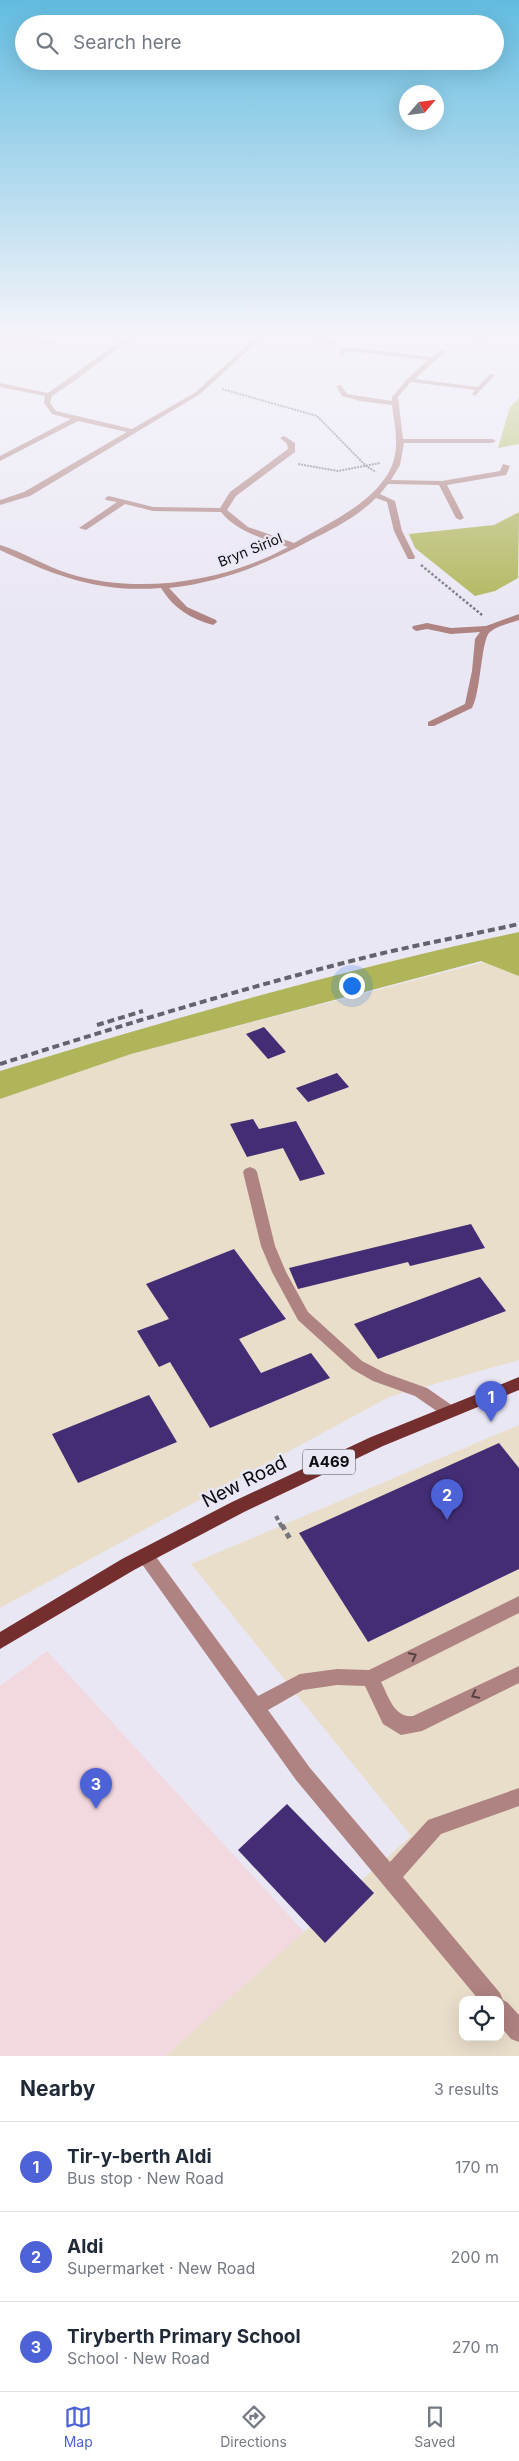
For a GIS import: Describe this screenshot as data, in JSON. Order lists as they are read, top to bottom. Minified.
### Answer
{"streets":{"main road":["A469","New Road"],"street":["Bryn Siriol"]},"north":"top right","page":{"search":"Search here","pins":["1","2","3"],"heading":["Nearby","3 results"],"list":[{"mark":"1","name":"Tir-y-berth Aldi","note":"Bus stop · New Road","value":"170 m"},{"mark":"2","name":"Aldi","note":"Supermarket · New Road","value":"200 m"},{"mark":"3","name":"Tiryberth Primary School","note":"School · New Road","value":"270 m"}],"nav":["Map","Directions","Saved"]}}
